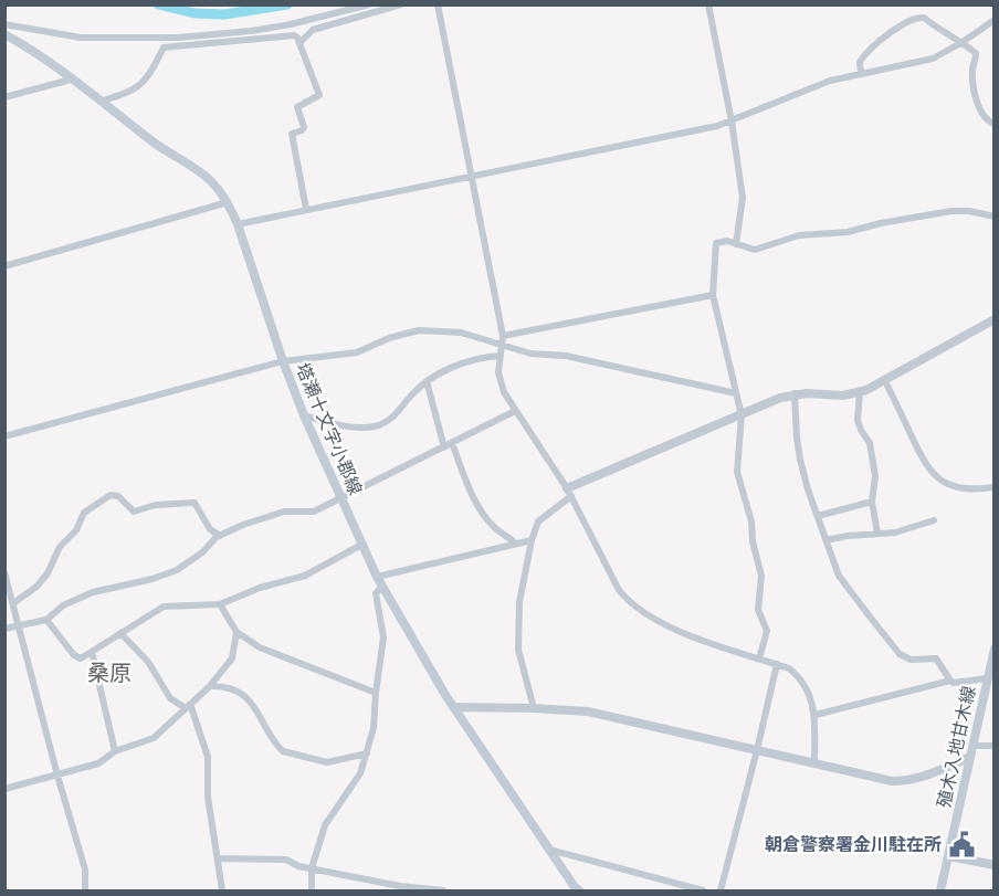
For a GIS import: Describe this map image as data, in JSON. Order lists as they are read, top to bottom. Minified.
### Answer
{"streets":{"main road":["塔瀬十文字小郡線","殖木入地甘木線"]},"districts":["桑原"],"places":{"public building":["朝倉警察署金川駐在所"]}}
